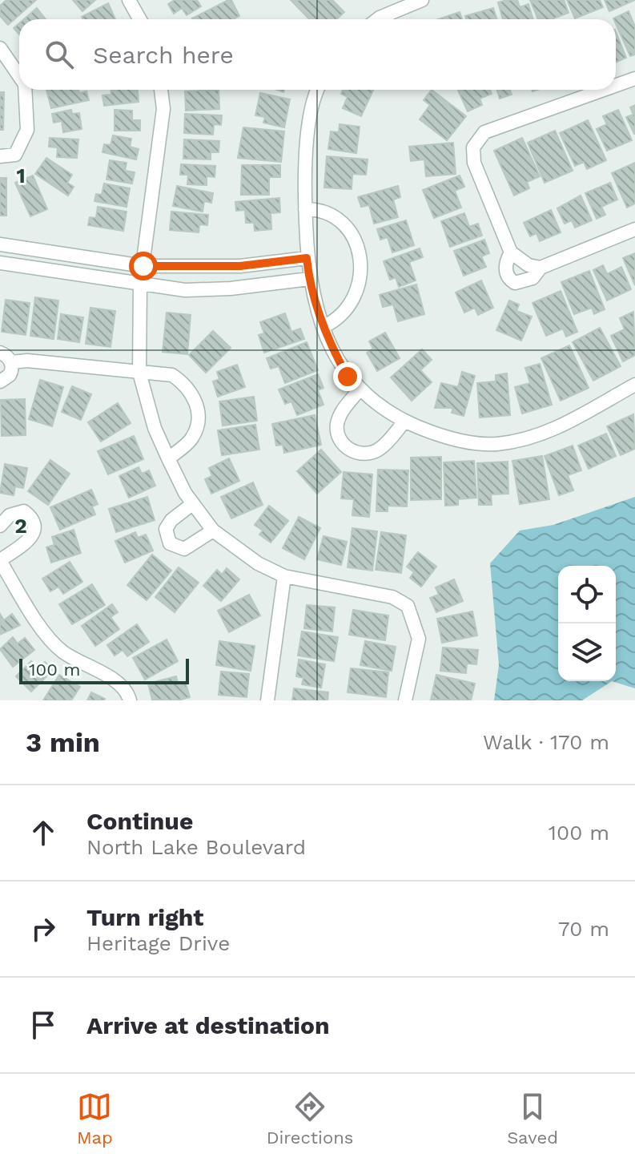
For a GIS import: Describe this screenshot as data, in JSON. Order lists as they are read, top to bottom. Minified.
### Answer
{"scale_bar":"100 m","page":{"search":"Search here","scale":"100 m","heading":["3 min","Walk · 170 m"],"list":[["Continue","North Lake Boulevard","100 m"],["Turn right","Heritage Drive","70 m"],"Arrive at destination"],"nav":["Map","Directions","Saved"]},"grid":{"rows":["1","2"]}}
